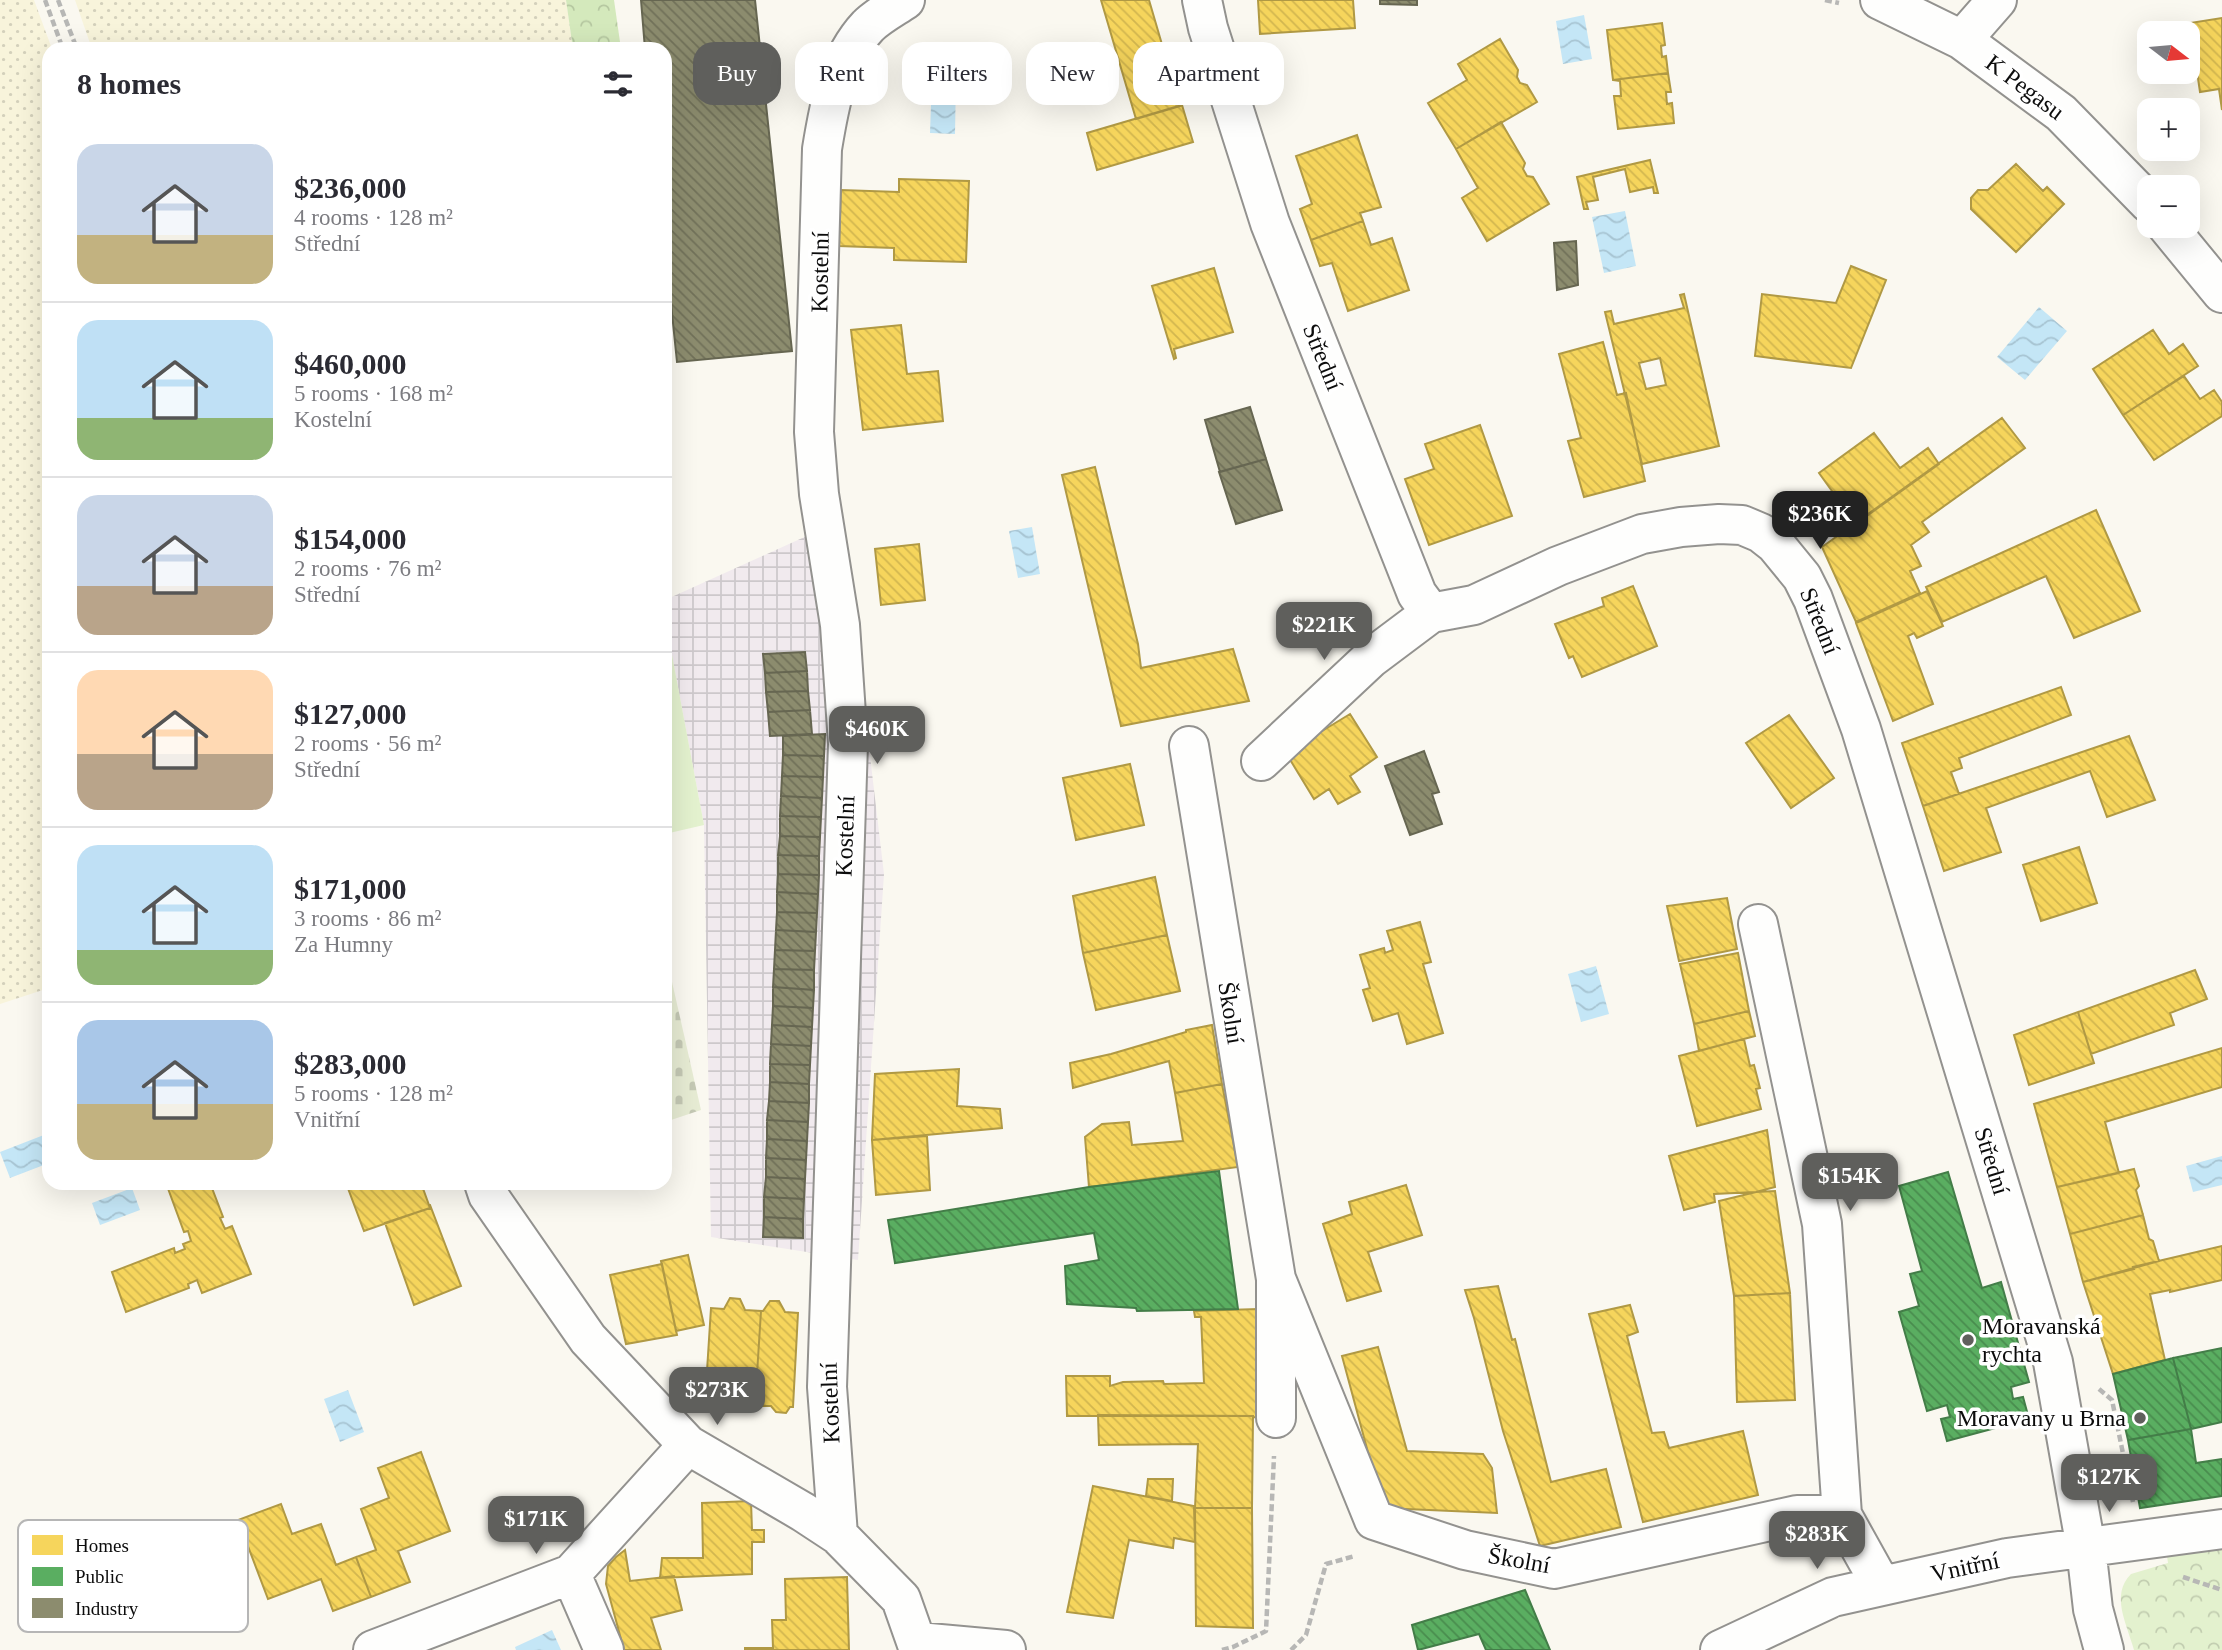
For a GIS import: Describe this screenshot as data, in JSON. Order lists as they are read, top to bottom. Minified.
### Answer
{"streets":{"street":["K Pegasu","Kostelní","Střední","Školní","Vnitřní"]},"crossings":[["Střední","Vnitřní"]],"places":["Moravanská rychta","Moravany u Brna"],"legend":["Homes","Public","Industry"],"north":"right","page":{"map_buttons":["+","−"],"chip":["Buy","Rent","Filters","New","Apartment"],"heading":"8 homes","list":[{"name":"$236,000","note":"4 rooms · 128 m² · Střední"},{"name":"$460,000","note":"5 rooms · 168 m² · Kostelní"},{"name":"$154,000","note":"2 rooms · 76 m² · Střední"},{"name":"$127,000","note":"2 rooms · 56 m² · Střední"},{"name":"$171,000","note":"3 rooms · 86 m² · Za Humny"},{"name":"$283,000","note":"5 rooms · 128 m² · Vnitřní"}],"price":["$236K","$221K","$460K","$154K","$273K","$127K","$171K","$283K"]}}
